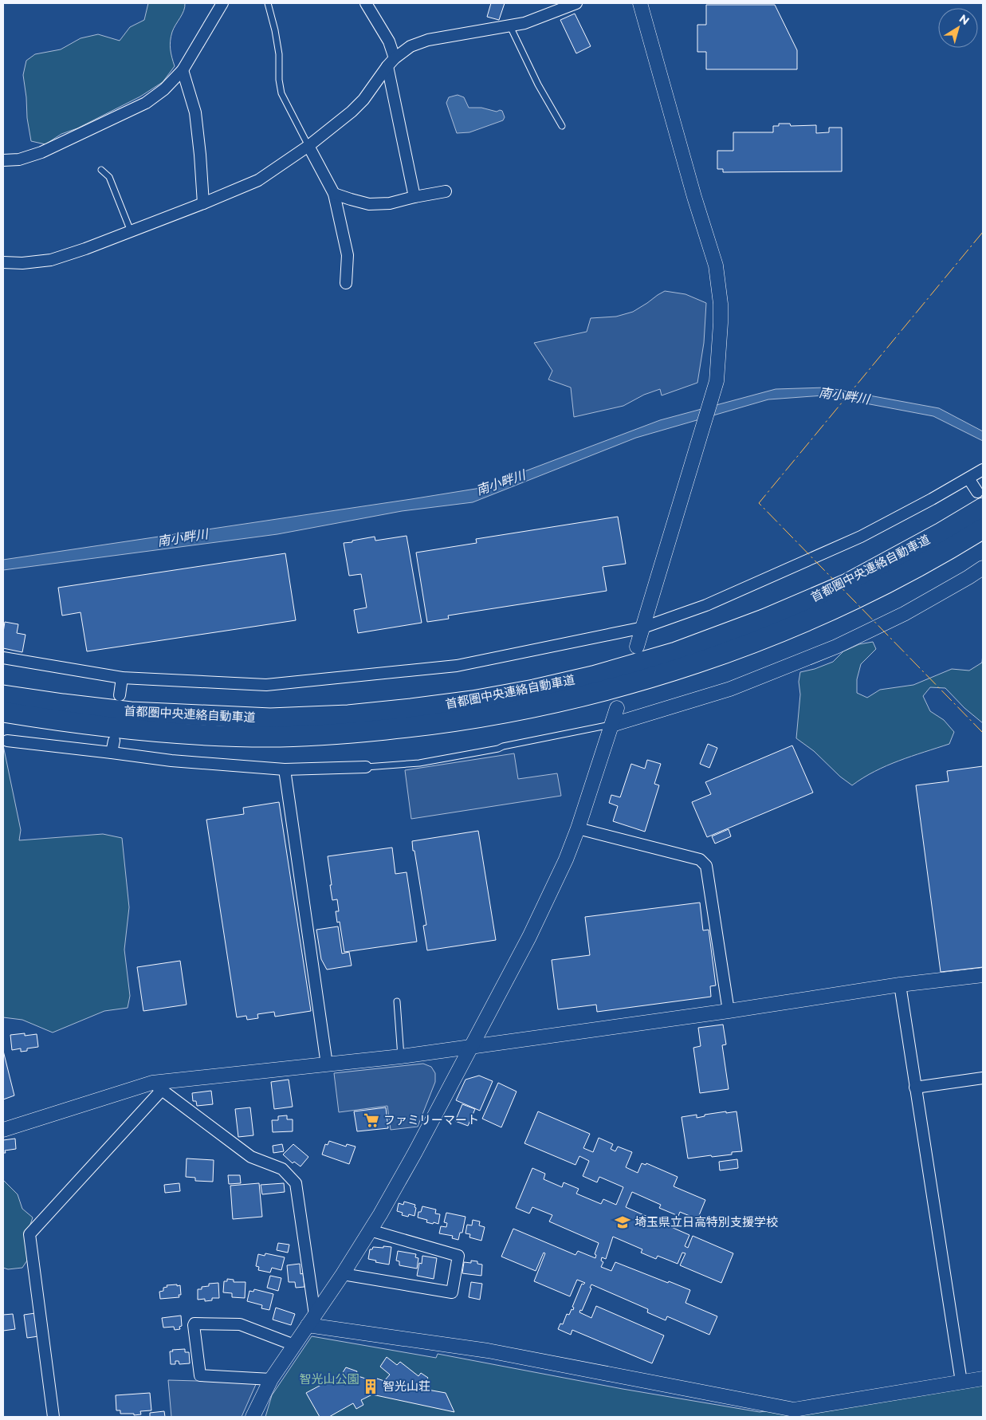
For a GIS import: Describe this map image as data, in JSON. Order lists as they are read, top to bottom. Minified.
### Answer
{"streets":{"highway":["首都圏中央連絡自動車道"]},"water":["南小畔川"],"parks":["智光山公園"],"places":{"supermarket":["ファミリーマート"],"school or university":["埼玉県立日高特別支援学校"],"building":["智光山荘"]},"north":"top right"}
